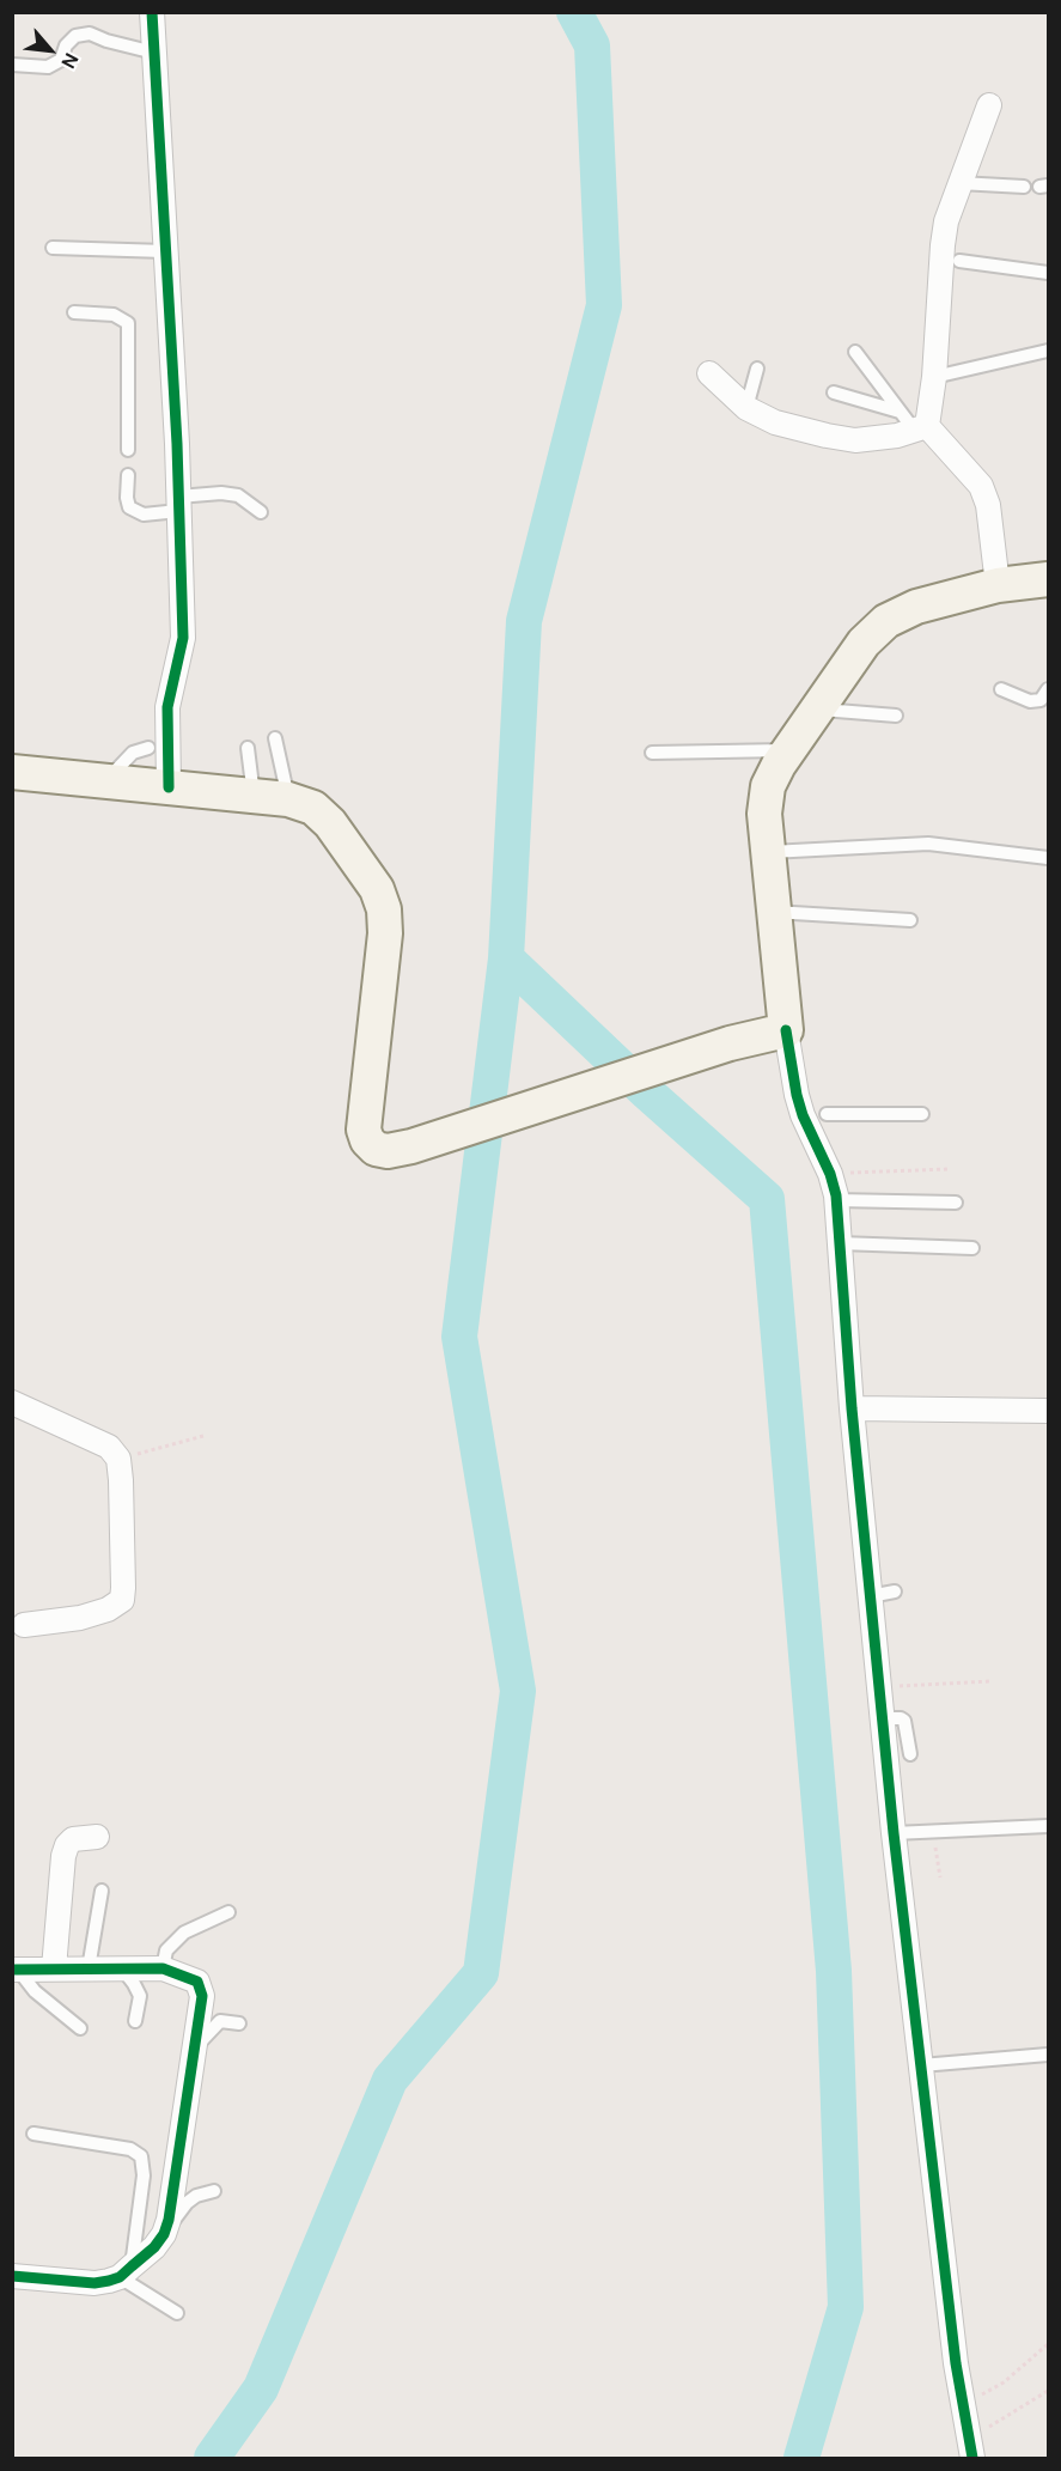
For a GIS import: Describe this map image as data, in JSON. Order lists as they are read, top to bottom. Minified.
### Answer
{"north":"bottom right"}
